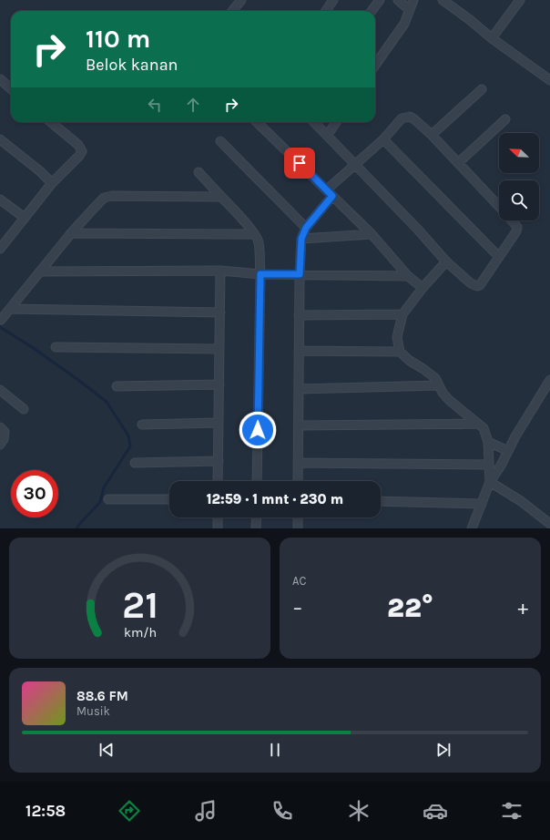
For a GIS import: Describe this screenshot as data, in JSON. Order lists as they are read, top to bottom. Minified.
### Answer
{"north":"top left","page":{"turn":["110 m","Belok kanan"],"limit":"30","trip":"12:59 · 1 mnt · 230 m","tile":"AC","heat":["−","22°","+"],"song":["88.6 FM","Musik"],"tabs":"12:58","gauge":["21","km/h"]}}
